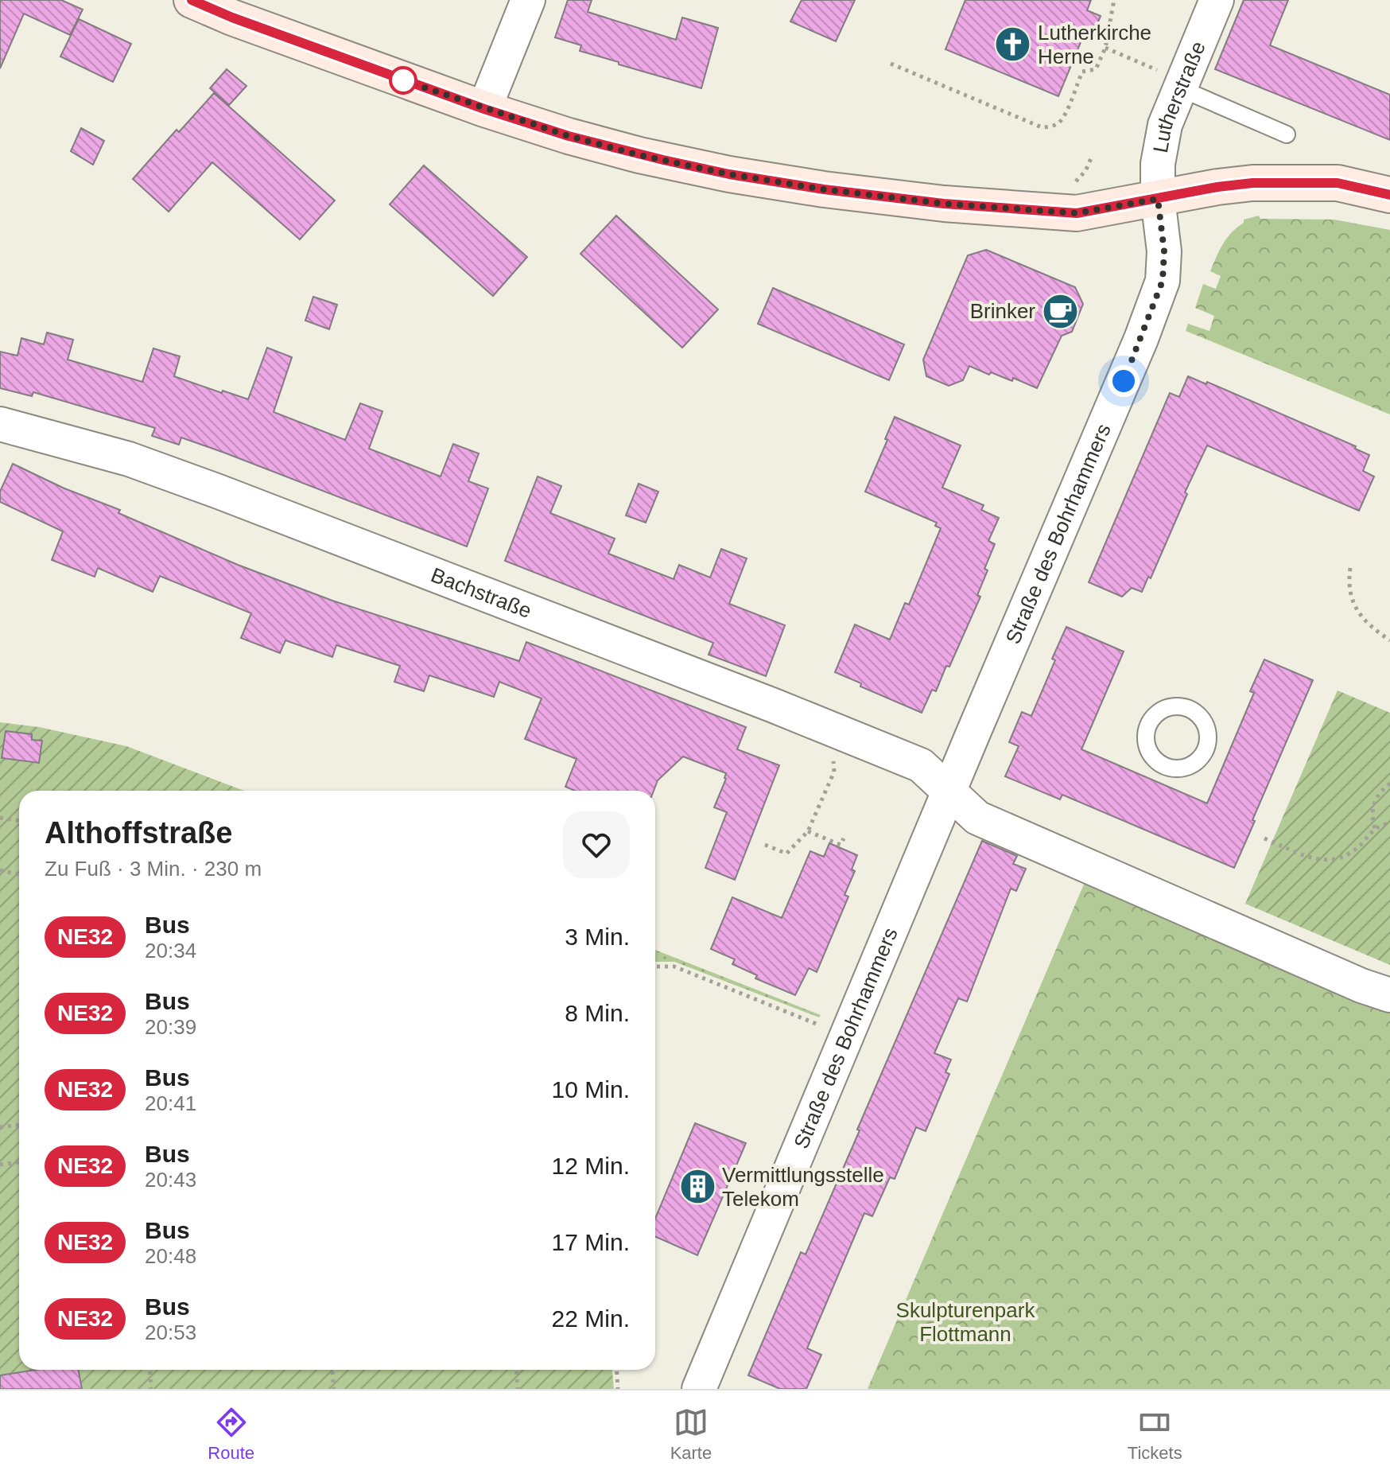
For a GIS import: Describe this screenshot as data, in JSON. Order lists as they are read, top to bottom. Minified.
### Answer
{"streets":{"street":["Lutherstraße","Straße des Bohrhammers","Bachstraße"]},"crossings":[["Lutherstraße","Straße des Bohrhammers"],["Straße des Bohrhammers","Bachstraße"]],"parks":["Skulpturenpark Flottmann"],"places":{"church":["Lutherkirche Herne"],"cafe":["Brinker"],"building":["Vermittlungsstelle Telekom"]},"lines":["bus line NE32"],"page":{"heading":["Althoffstraße","Zu Fuß · 3 Min. · 230 m"],"list":[{"mark":"NE32","name":"Bus","note":"20:34","value":"3 Min."},{"mark":"NE32","name":"Bus","note":"20:39","value":"8 Min."},{"mark":"NE32","name":"Bus","note":"20:41","value":"10 Min."},{"mark":"NE32","name":"Bus","note":"20:43","value":"12 Min."},{"mark":"NE32","name":"Bus","note":"20:48","value":"17 Min."},{"mark":"NE32","name":"Bus","note":"20:53","value":"22 Min."}],"tabs":["Route","Karte","Tickets"]}}
